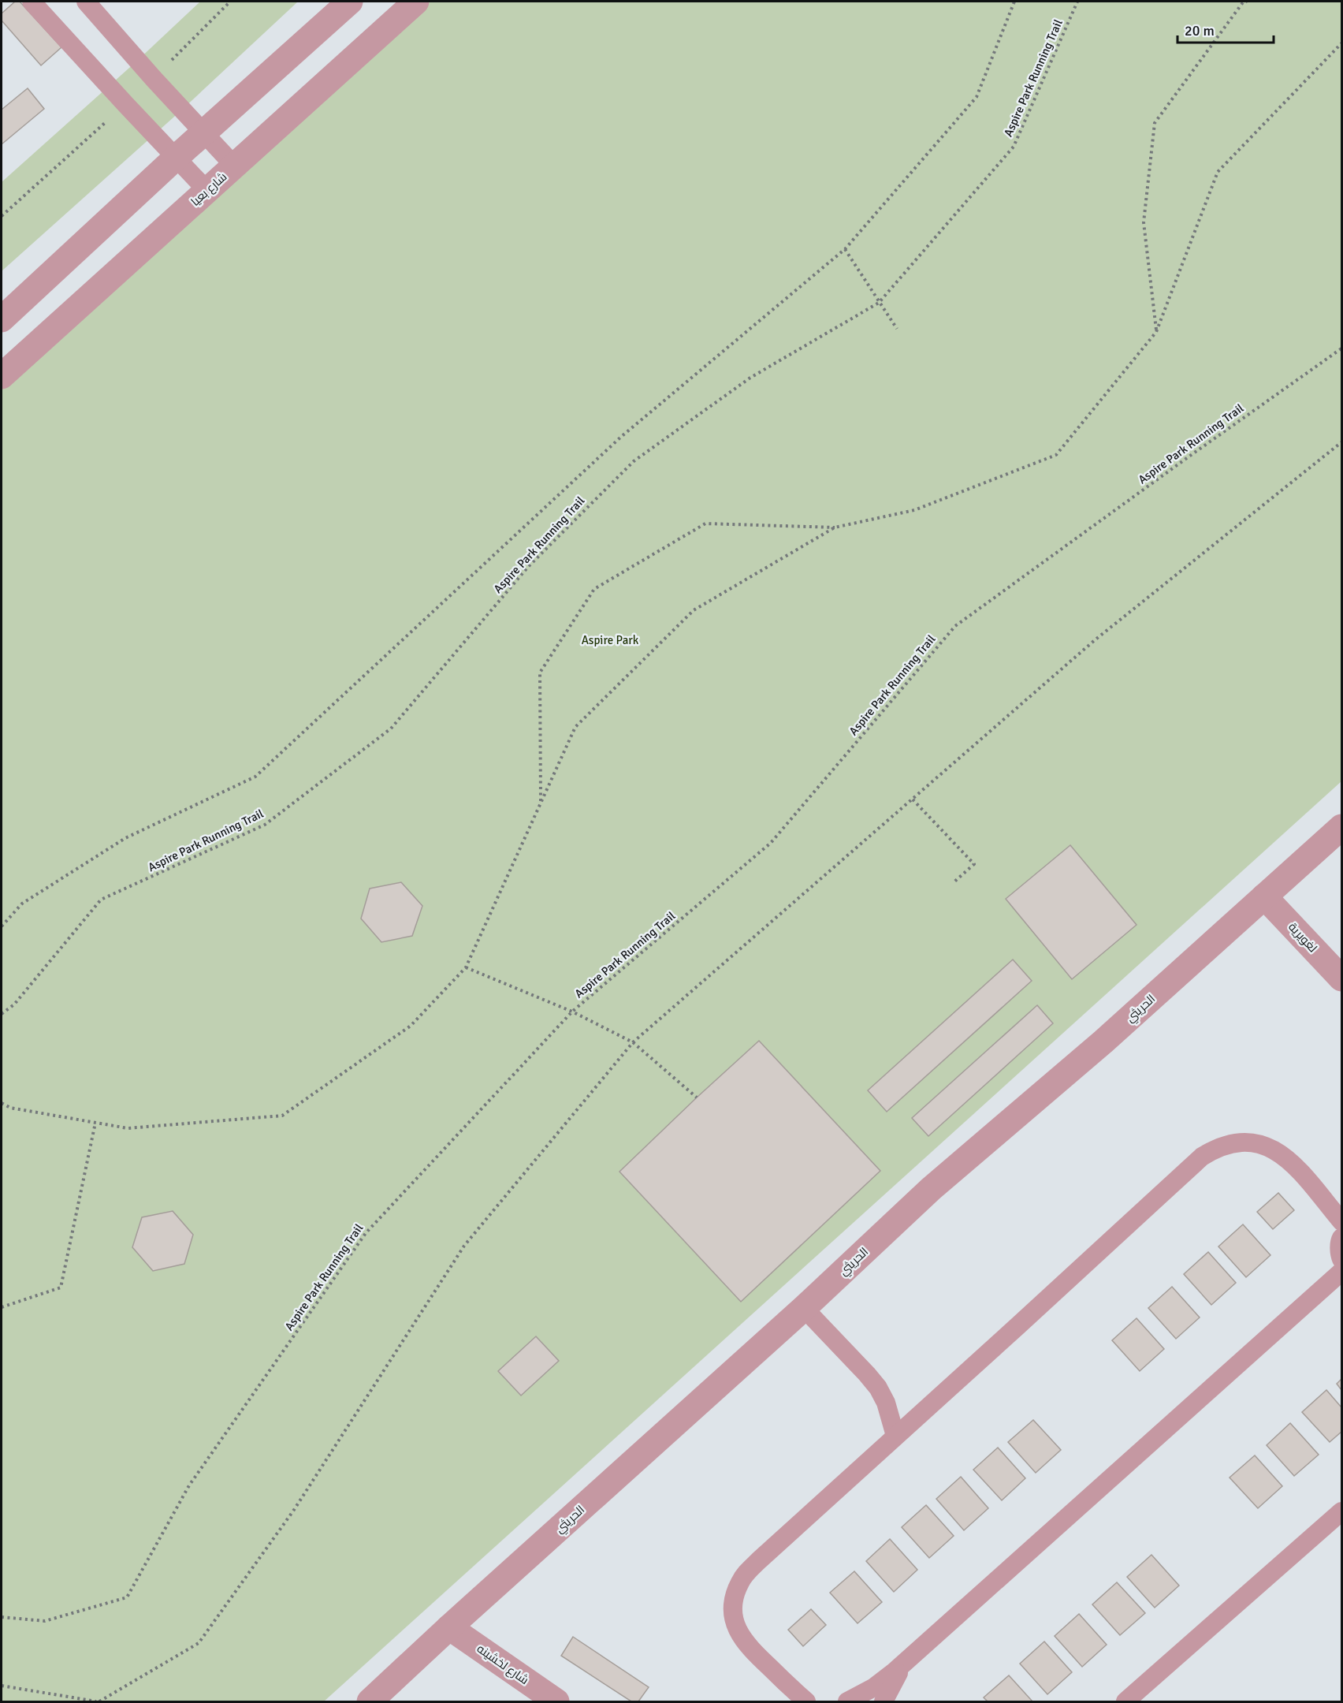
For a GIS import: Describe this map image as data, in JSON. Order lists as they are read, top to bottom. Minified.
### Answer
{"streets":{"street":["شارع بعيا","لغويرية","الحريثي","شارع لخشينه"],"path":["Aspire Park Running Trail"]},"crossings":[["لغويرية","الحريثي"],["الحريثي","شارع لخشينه"]],"parks":["Aspire Park"],"scale_bar":"20 m"}
